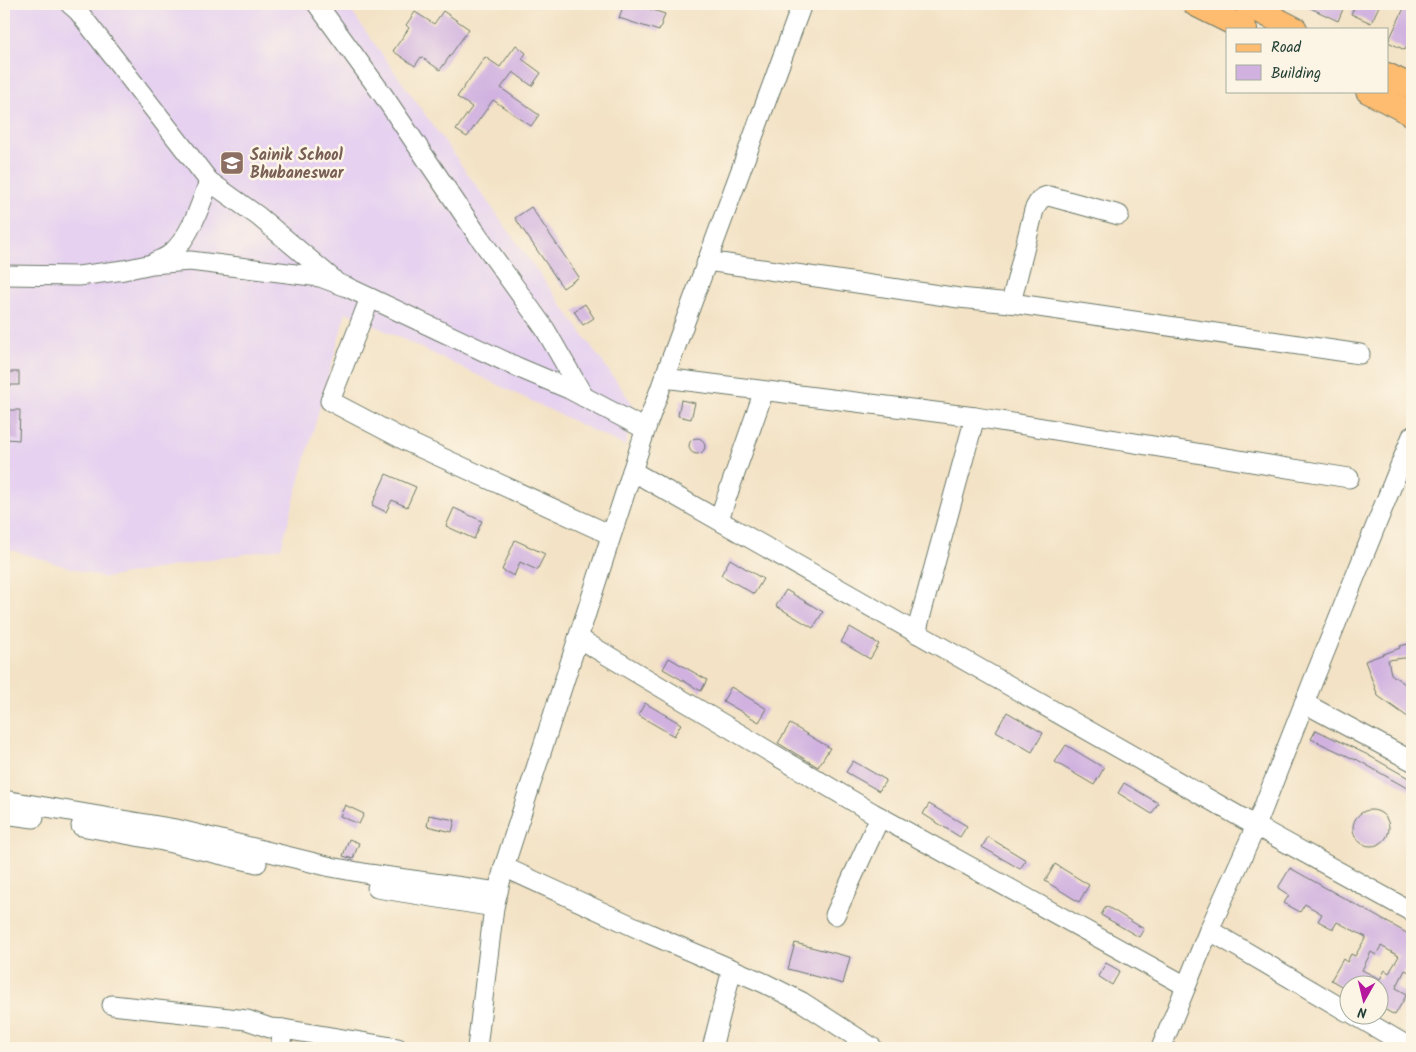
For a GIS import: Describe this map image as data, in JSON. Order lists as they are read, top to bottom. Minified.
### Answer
{"places":{"school or university":["Sainik School Bhubaneswar"]},"legend":["Road","Building"],"north":"bottom"}
